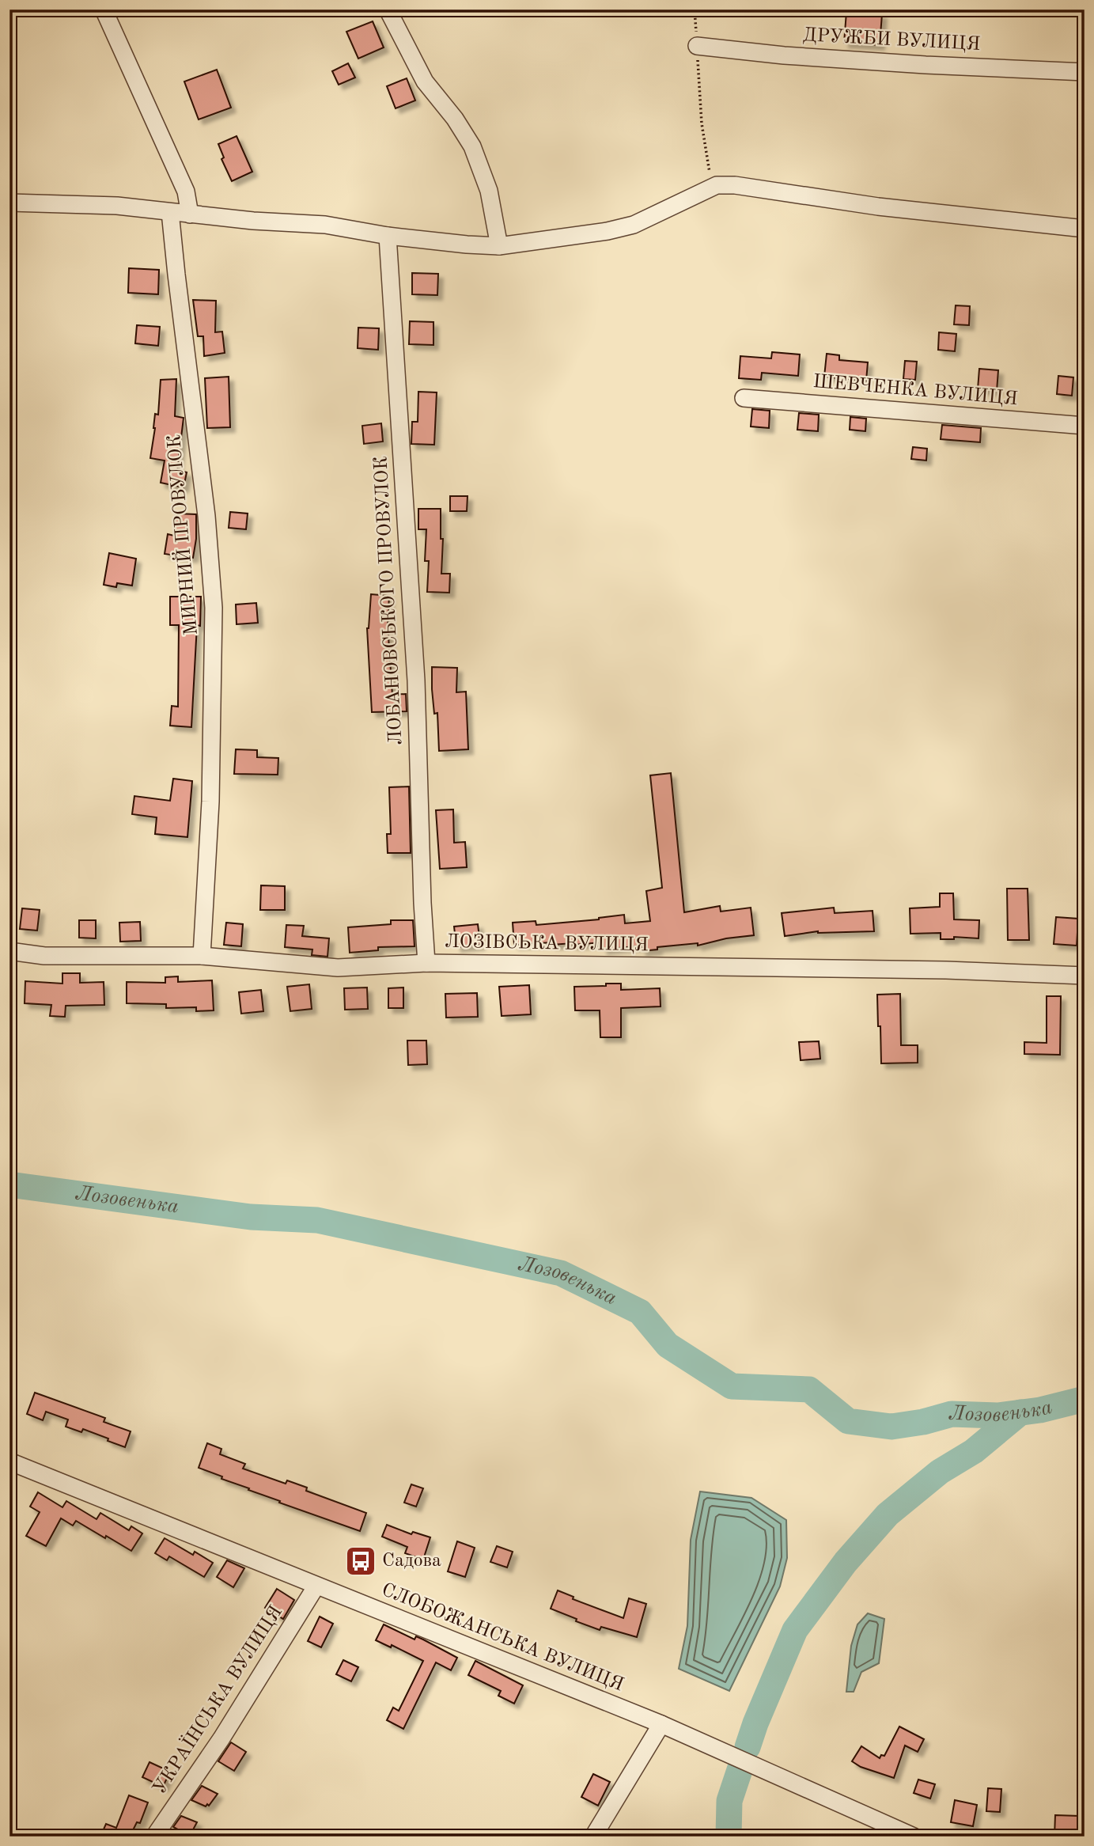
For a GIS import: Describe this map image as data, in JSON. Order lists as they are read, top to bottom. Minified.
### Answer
{"streets":{"street":["ДРУЖБИ ВУЛИЦЯ","ШЕВЧЕНКА ВУЛИЦЯ","МИРНИЙ ПРОВУЛОК","ЛОБАНОВСЬКОГО ПРОВУЛОК","ЛОЗІВСЬКА ВУЛИЦЯ","СЛОБОЖАНСЬКА ВУЛИЦЯ","УКРАЇНСЬКА ВУЛИЦЯ"]},"crossings":[["МИРНИЙ ПРОВУЛОК","ЛОЗІВСЬКА ВУЛИЦЯ"],["ЛОБАНОВСЬКОГО ПРОВУЛОК","ЛОЗІВСЬКА ВУЛИЦЯ"],["СЛОБОЖАНСЬКА ВУЛИЦЯ","УКРАЇНСЬКА ВУЛИЦЯ"]],"water":["Лозовенька"],"places":{"bus stop":["Садова"]}}
